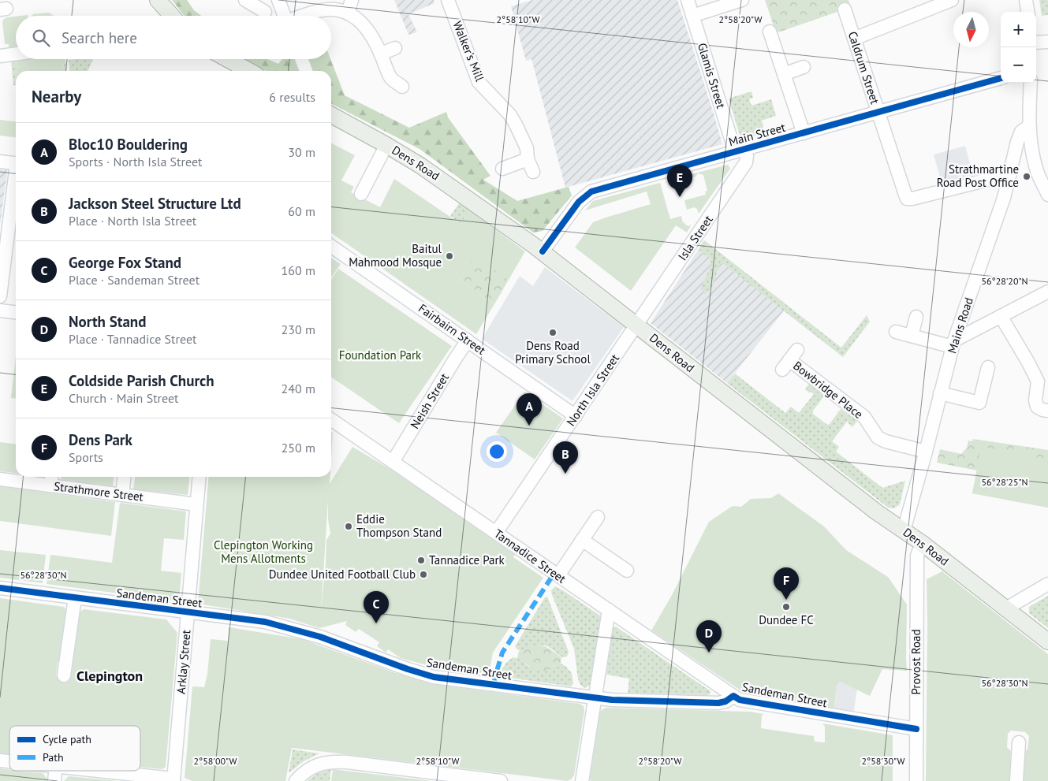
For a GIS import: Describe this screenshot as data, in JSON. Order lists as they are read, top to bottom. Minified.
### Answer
{"streets":{"main road":["Dens Road"],"street":["Walker's Mill","Caldrum Street","Glamis Street","Main Street","Isla Street","Mains Road","Fairbairn Street","North Isla Street","Bowbridge Place","Neish Street","Strathmore Street","Tannadice Street","Sandeman Street","Arklay Street","Provost Road"]},"crossings":[["Caldrum Street","Main Street"],["Caldrum Street","Mains Road"],["Glamis Street","Main Street"],["Glamis Street","Isla Street"],["Main Street","Dens Road"],["Main Street","Isla Street"],["Dens Road","Isla Street"],["Dens Road","Mains Road"],["Dens Road","North Isla Street"],["Dens Road","Provost Road"],["Isla Street","North Isla Street"],["Mains Road","Bowbridge Place"],["Fairbairn Street","North Isla Street"],["Fairbairn Street","Neish Street"],["North Isla Street","Tannadice Street"],["Neish Street","Tannadice Street"],["Strathmore Street","Arklay Street"],["Tannadice Street","Sandeman Street"],["Sandeman Street","Arklay Street"],["Sandeman Street","Provost Road"]],"districts":["Clepington"],"parks":["Foundation Park","Clepington Working Mens Allotments"],"places":["Strathmartine Road Post Office","Baitul Mahmood Mosque","Dens Road Primary School","Eddie Thompson Stand","Tannadice Park","Dundee United Football Club","Dundee FC"],"legend":["Cycle path","Path"],"north":"bottom","page":{"map_buttons":["+","−"],"search":"Search here","heading":["Nearby","6 results"],"list":[{"mark":"A","name":"Bloc10 Bouldering","note":"Sports · North Isla Street","value":"30 m"},{"mark":"B","name":"Jackson Steel Structure Ltd","note":"Place · North Isla Street","value":"60 m"},{"mark":"C","name":"George Fox Stand","note":"Place · Sandeman Street","value":"160 m"},{"mark":"D","name":"North Stand","note":"Place · Tannadice Street","value":"230 m"},{"mark":"E","name":"Coldside Parish Church","note":"Church · Main Street","value":"240 m"},{"mark":"F","name":"Dens Park","note":"Sports","value":"250 m"}],"pins":["E","A","B","F","C","D"]},"coordinates":["2°58'10\"W","2°58'20\"W","56°28'20\"N","56°28'25\"N","56°28'30\"N","2°58'00\"W","2°58'30\"W"]}
